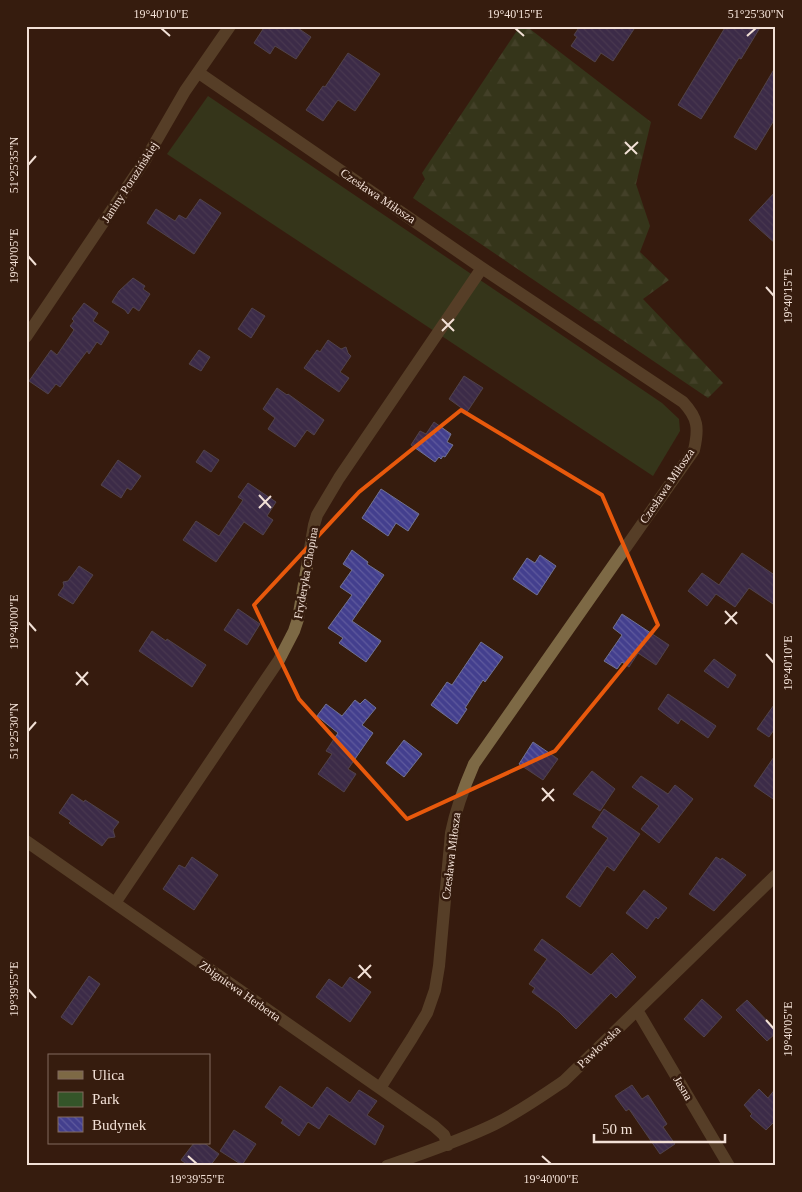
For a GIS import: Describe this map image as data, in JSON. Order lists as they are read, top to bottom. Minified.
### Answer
{"streets":{"street":["Janiny Porazińskiej","Czesława Miłosza","Fryderyka Chopina","Zbigniewa Herberta","Pawłowska","Jasna"]},"crossings":[["Janiny Porazińskiej","Czesława Miłosza"],["Czesława Miłosza","Fryderyka Chopina"],["Czesława Miłosza","Zbigniewa Herberta"],["Fryderyka Chopina","Zbigniewa Herberta"],["Zbigniewa Herberta","Pawłowska"],["Pawłowska","Jasna"]],"legend":["Ulica","Park","Budynek"],"scale_bar":"50 m","coordinates":["19°40'10\"E","19°40'15\"E","51°25'30\"N","51°25'35\"N","19°40'05\"E","19°40'00\"E","19°39'55\"E"]}
